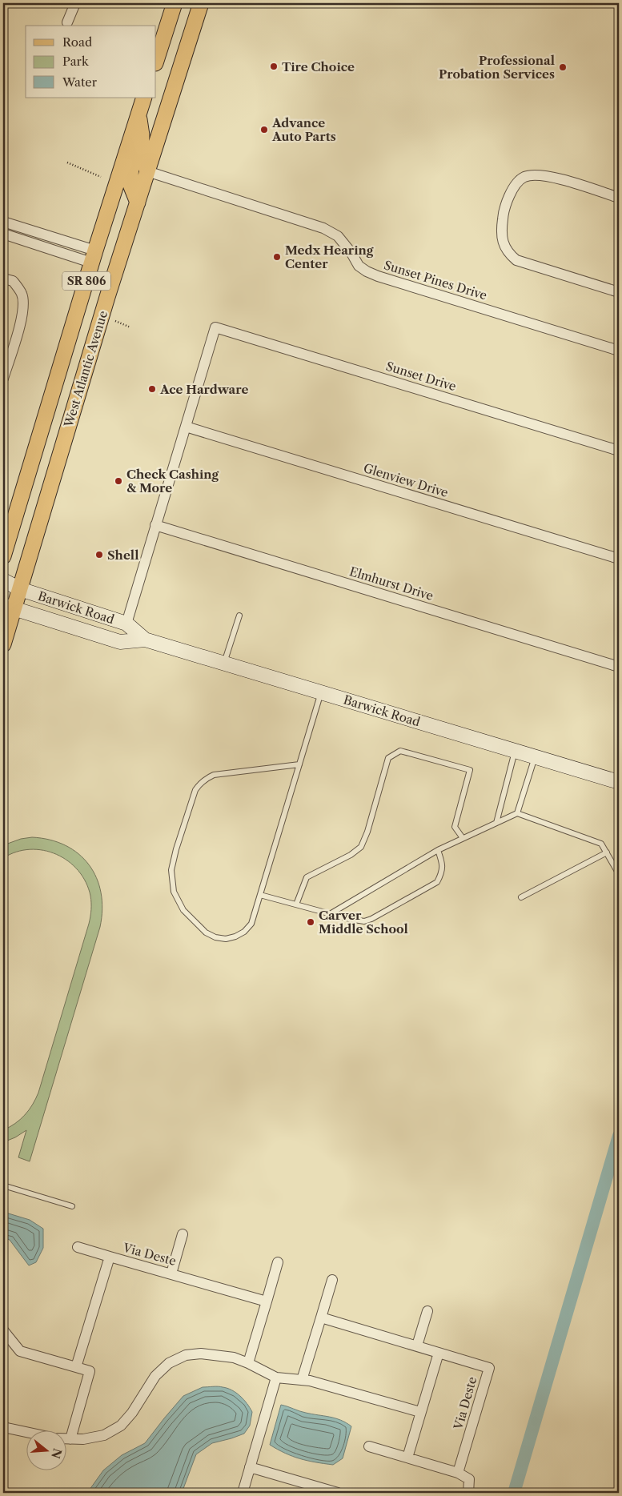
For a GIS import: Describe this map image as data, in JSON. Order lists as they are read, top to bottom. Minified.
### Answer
{"streets":{"main road":["SR 806","West Atlantic Avenue"],"street":["Sunset Pines Drive","Sunset Drive","Glenview Drive","Elmhurst Drive","Barwick Road","Via Deste"]},"crossings":[["Sunset Pines Drive","West Atlantic Avenue"],["West Atlantic Avenue","Barwick Road"],["Sunset Drive","Glenview Drive"]],"places":["Tire Choice","Professional Probation Services","Advance Auto Parts","Medx Hearing Center","Ace Hardware","Check Cashing & More","Shell","Carver Middle School"],"legend":["Road","Park","Water"],"north":"right"}
